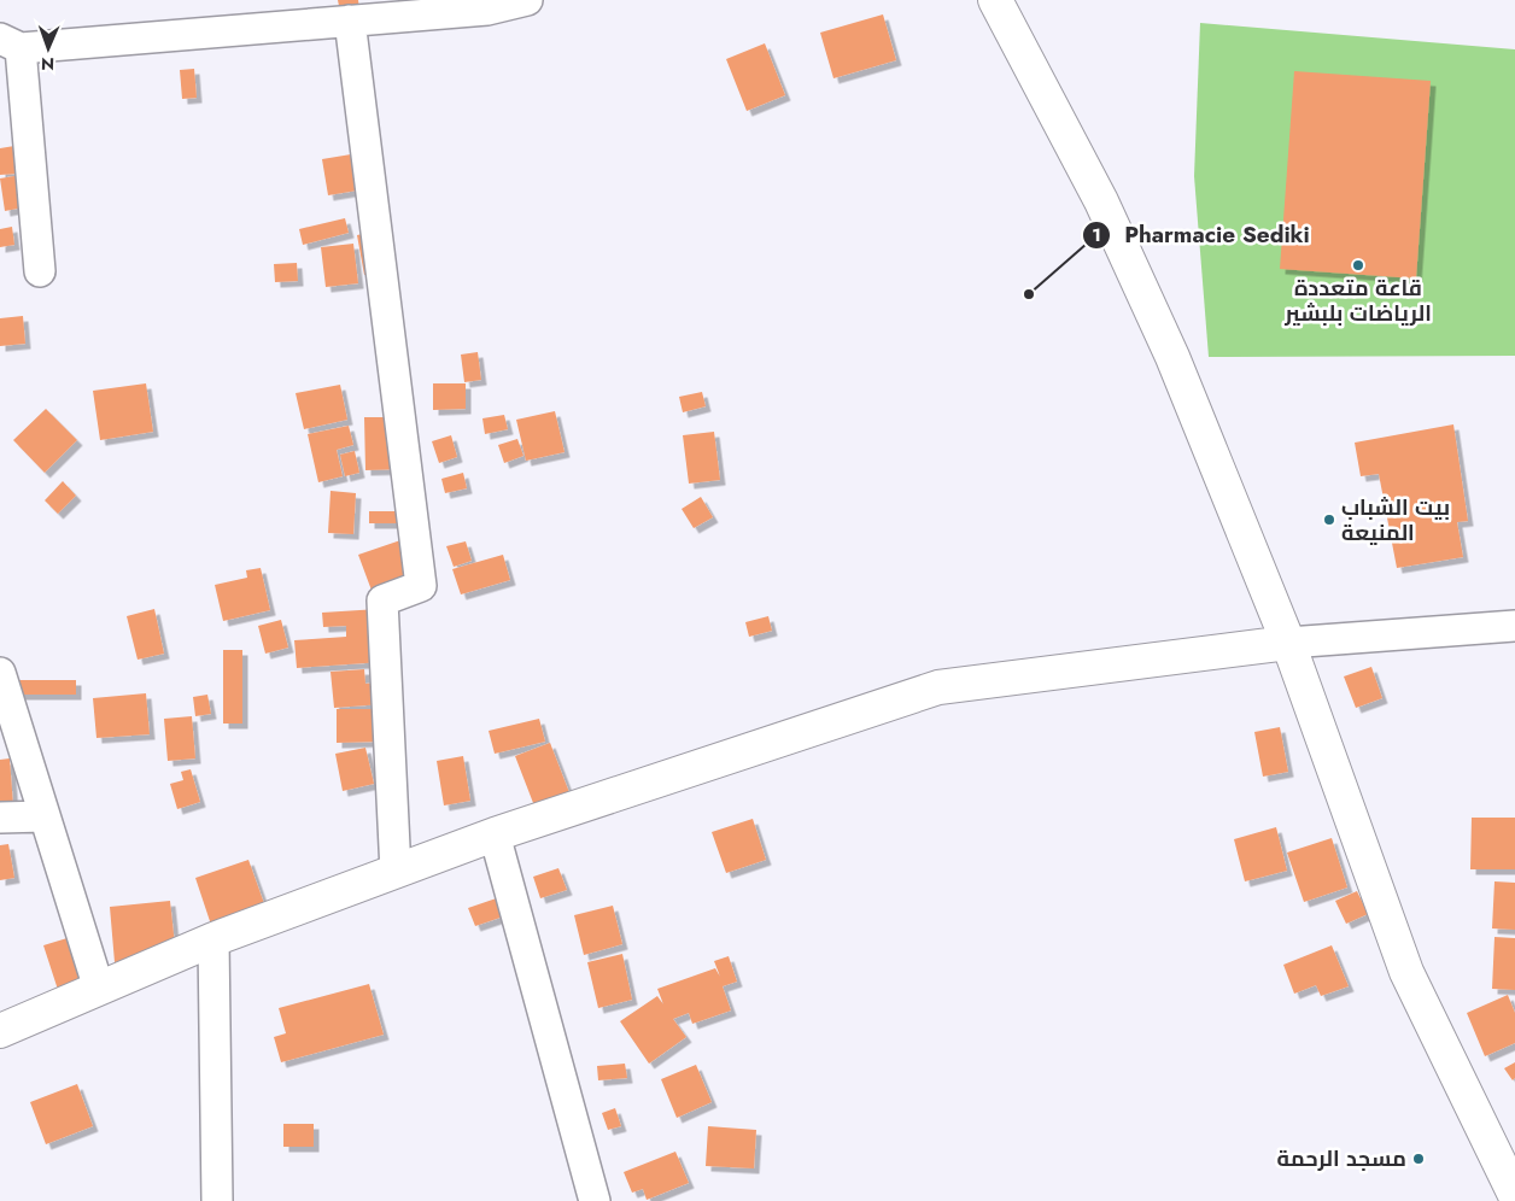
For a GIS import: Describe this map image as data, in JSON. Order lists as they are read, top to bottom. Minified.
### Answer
{"places":["قاعة متعددة الرياضات بلبشير","Pharmacie Sediki","بيت الشباب المنيعة","مسجد الرحمة"],"north":"bottom"}
